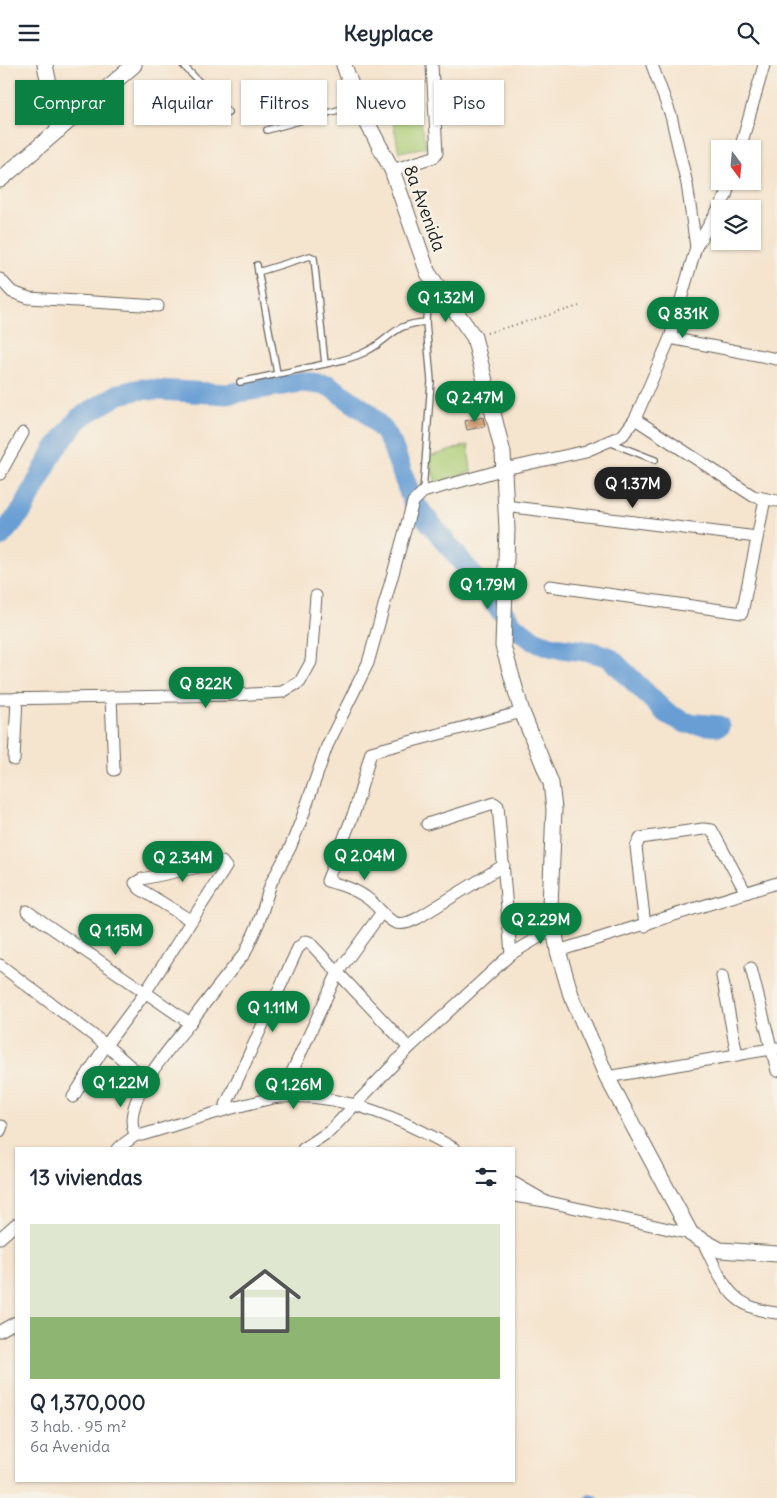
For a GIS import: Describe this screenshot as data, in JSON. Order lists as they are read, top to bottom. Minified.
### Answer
{"streets":{"street":["8a Avenida"]},"north":"bottom","page":{"header":"Keyplace","chip":["Comprar","Alquilar","Filtros","Nuevo","Piso"],"price":["Q 1.32M","Q 831K","Q 2.47M","Q 1.37M","Q 1.79M","Q 822K","Q 2.04M","Q 2.34M","Q 2.29M","Q 1.15M","Q 1.11M","Q 1.22M","Q 1.26M"],"heading":"13 viviendas","list":[{"name":"Q 1,370,000","note":"3 hab. · 95 m² · 6a Avenida"}]}}
